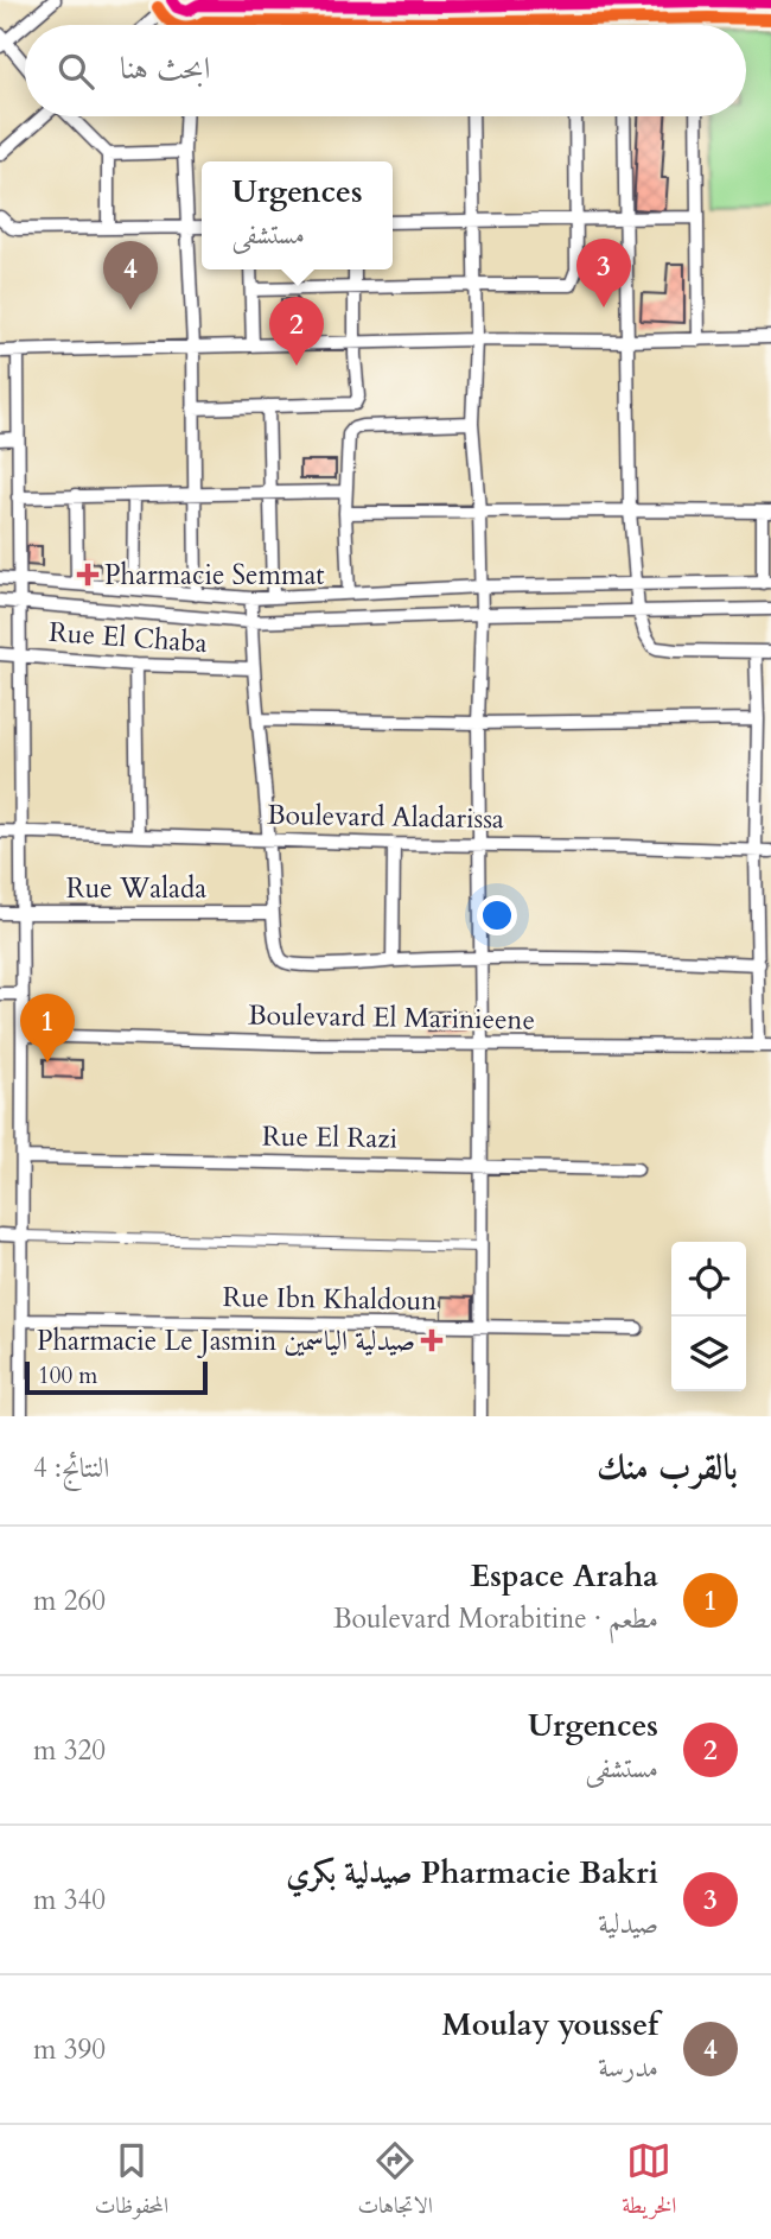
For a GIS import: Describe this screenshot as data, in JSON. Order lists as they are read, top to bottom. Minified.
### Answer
{"streets":{"street":["Rue El Chaba","Boulevard Aladarissa","Rue Walada","Boulevard El Marinieene","Rue El Razi","Rue Ibn Khaldoun"]},"places":{"health":["Pharmacie Semmat","Pharmacie Le Jasmin صيدلية الياسمين"]},"scale_bar":"100 m","page":{"search":"ابحث هنا","popup":["Urgences","مستشفى"],"pins":["3","4","2","1"],"scale":"100 m","heading":["بالقرب منك","النتائج: 4"],"list":[{"mark":"1","name":"Espace Araha","note":"مطعم · Boulevard Morabitine","value":"260 m"},{"mark":"2","name":"Urgences","note":"مستشفى","value":"320 m"},{"mark":"3","name":"Pharmacie Bakri صيدلية بكري","note":"صيدلية","value":"340 m"},{"mark":"4","name":"Moulay youssef","note":"مدرسة","value":"390 m"}],"nav":["الخريطة","الاتجاهات","المحفوظات"]}}
